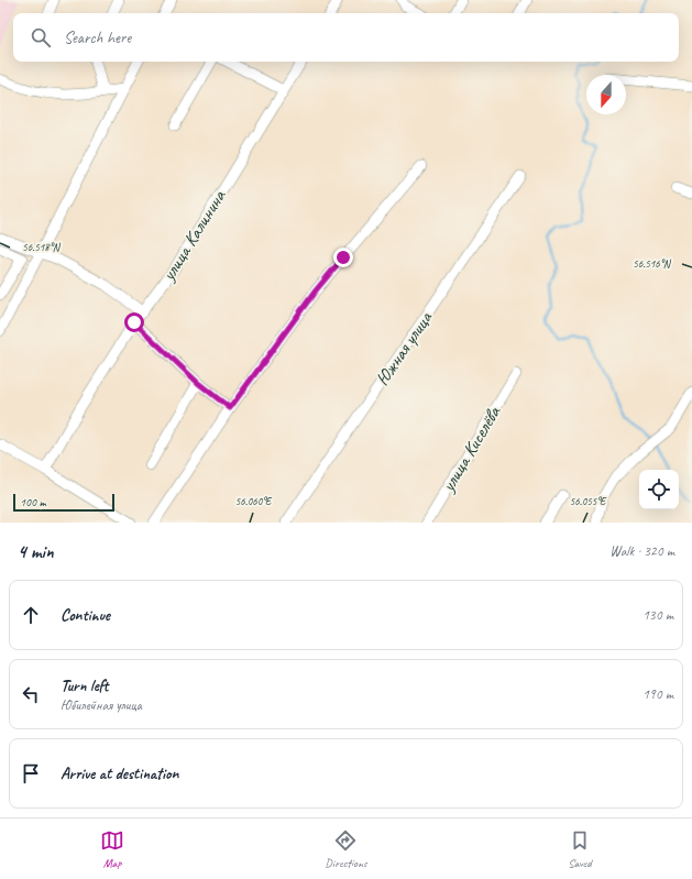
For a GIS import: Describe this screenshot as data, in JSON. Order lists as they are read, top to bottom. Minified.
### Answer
{"streets":{"street":["улица Калинина","Южная улица","улица Киселёва"]},"scale_bar":"100 m","north":"bottom","page":{"search":"Search here","scale":"100 m","heading":["4 min","Walk · 320 m"],"list":[["Continue","130 m"],["Turn left","Юбилейная улица","190 m"],"Arrive at destination"],"nav":["Map","Directions","Saved"]},"coordinates":["56.518°N","56.516°N","56.060°E","56.055°E"]}
